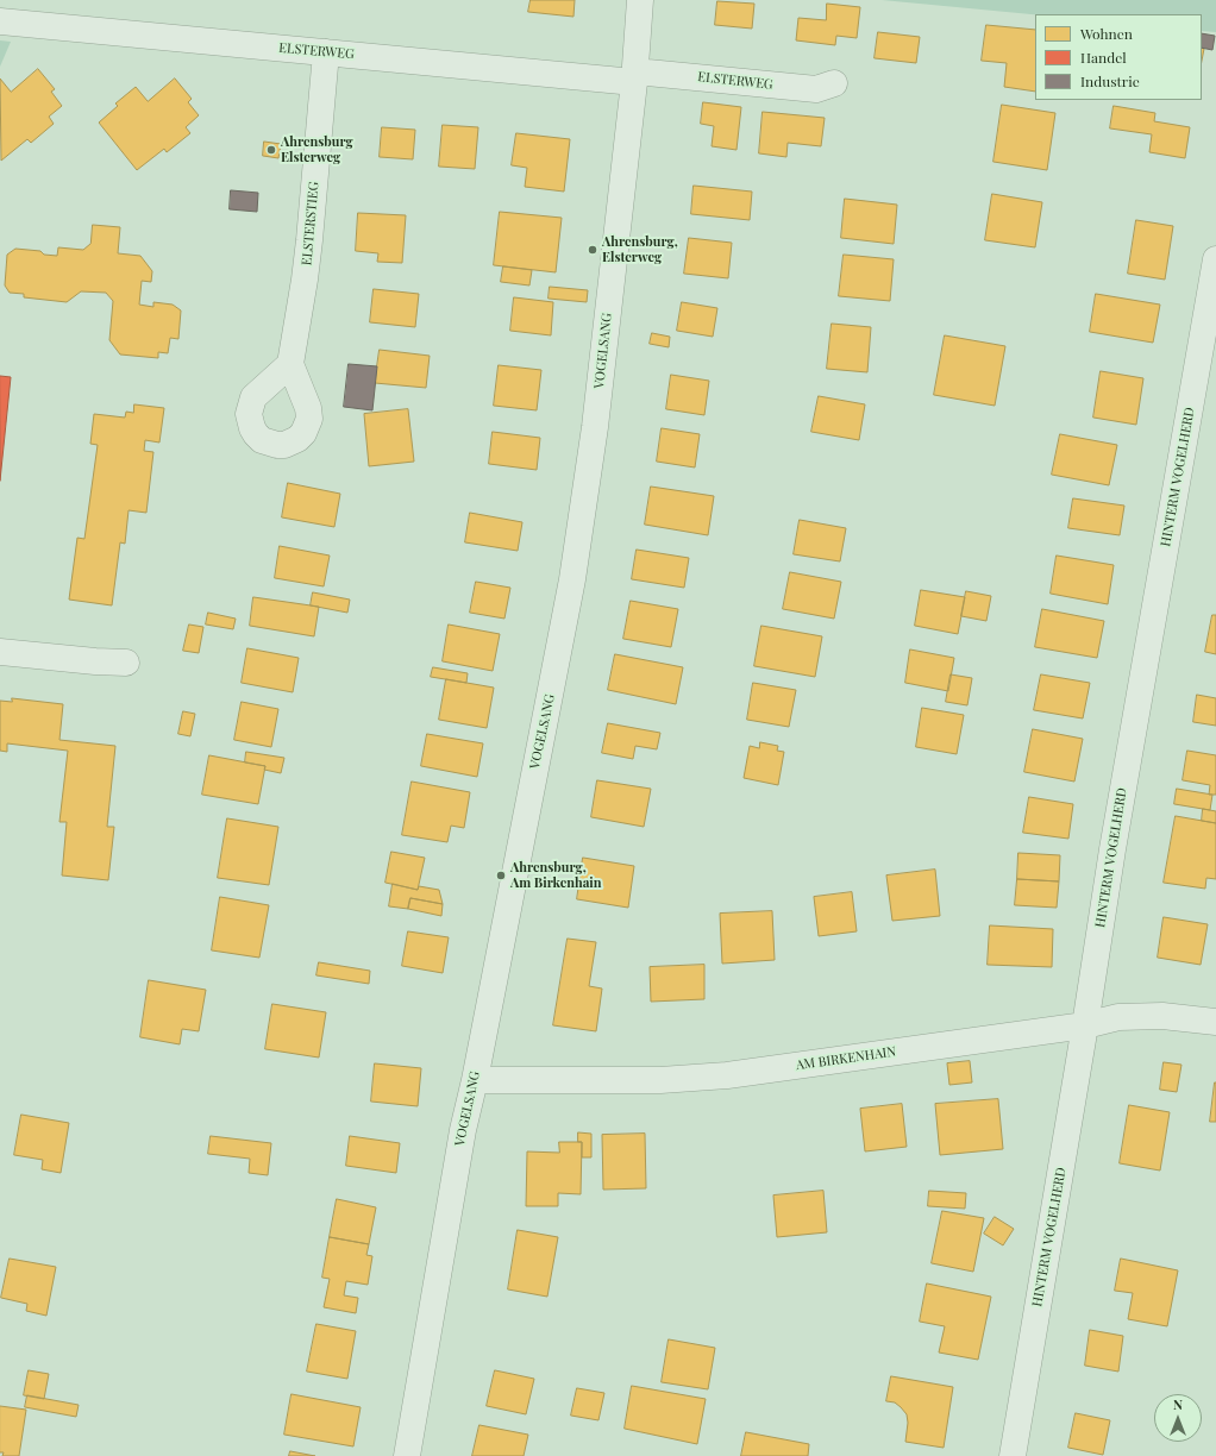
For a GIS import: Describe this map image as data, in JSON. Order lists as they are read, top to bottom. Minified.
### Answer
{"streets":{"street":["ELSTERWEG","ELSTERSTIEG","VOGELSANG","HINTERM VOGELHERD","AM BIRKENHAIN"]},"crossings":[["ELSTERWEG","ELSTERSTIEG"],["ELSTERWEG","VOGELSANG"],["VOGELSANG","AM BIRKENHAIN"],["HINTERM VOGELHERD","AM BIRKENHAIN"]],"places":["Ahrensburg Elsterweg","Ahrensburg, Elsterweg","Ahrensburg, Am Birkenhain"],"legend":["Wohnen","Handel","Industrie"],"north":"top"}
